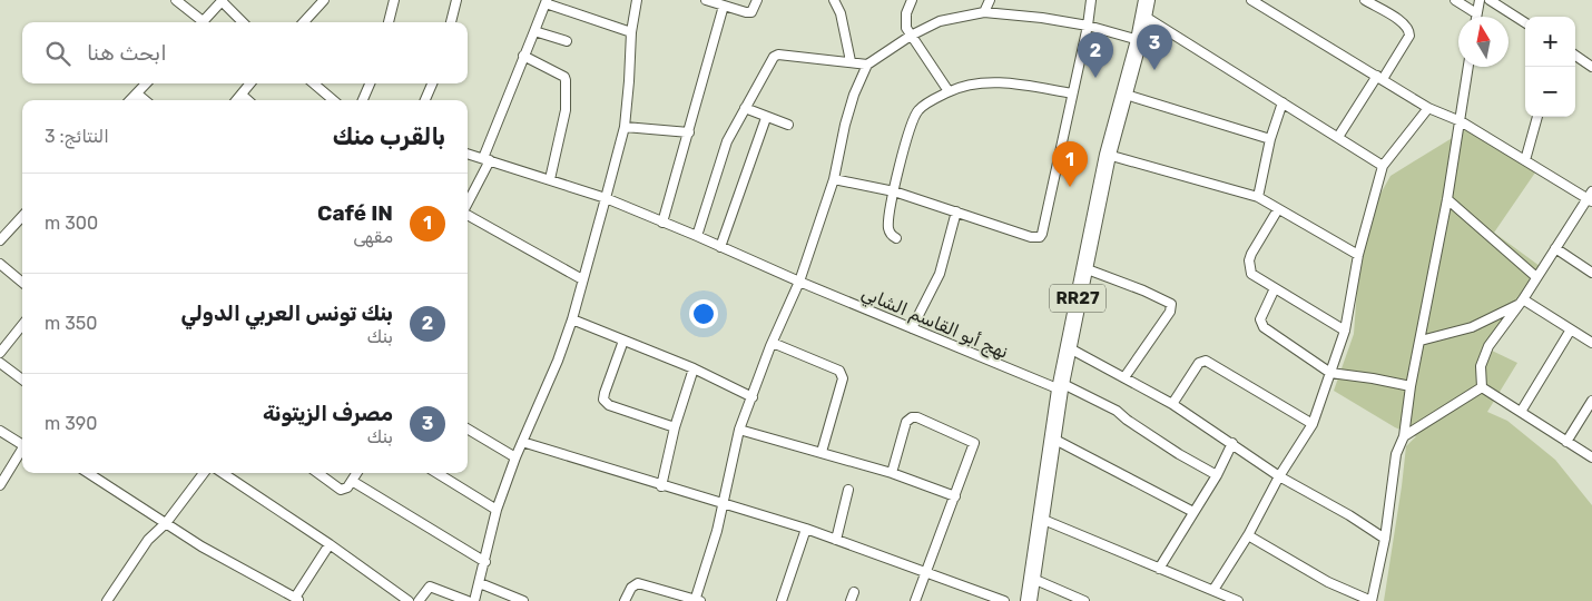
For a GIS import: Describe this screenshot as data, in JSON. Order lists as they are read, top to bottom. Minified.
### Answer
{"streets":{"highway":["RR27"],"street":["نهج أبو القاسم الشابي"]},"crossings":[["RR27","نهج أبو القاسم الشابي"]],"north":"top","page":{"map_buttons":["+","−"],"search":"ابحث هنا","pins":["3","2","1"],"heading":["بالقرب منك","النتائج: 3"],"list":[{"mark":"1","name":"Café IN","note":"مقهى","value":"300 m"},{"mark":"2","name":"بنك تونس العربي الدولي","note":"بنك","value":"350 m"},{"mark":"3","name":"مصرف الزيتونة","note":"بنك","value":"390 m"}]}}
